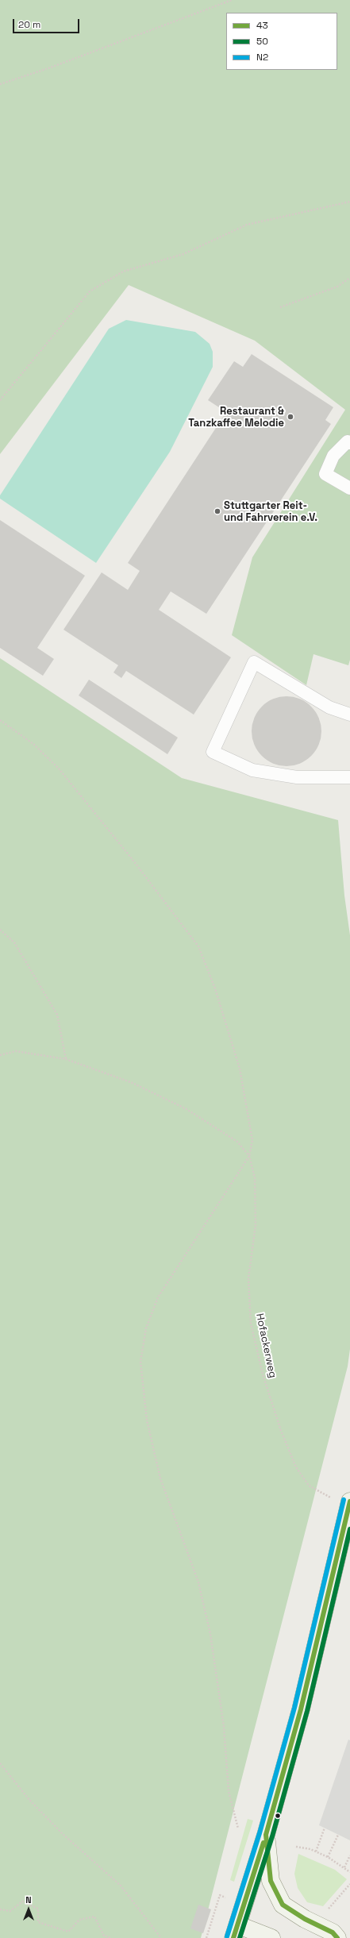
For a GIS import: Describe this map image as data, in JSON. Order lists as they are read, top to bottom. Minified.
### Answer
{"streets":{"path":["Hofackerweg"]},"places":["Restaurant & Tanzkaffee Melodie","Stuttgarter Reit- und Fahrverein e.V."],"lines":["transit line N2","transit line 43","transit line 50"],"legend":["43","50","N2"],"scale_bar":"20 m","north":"top"}
